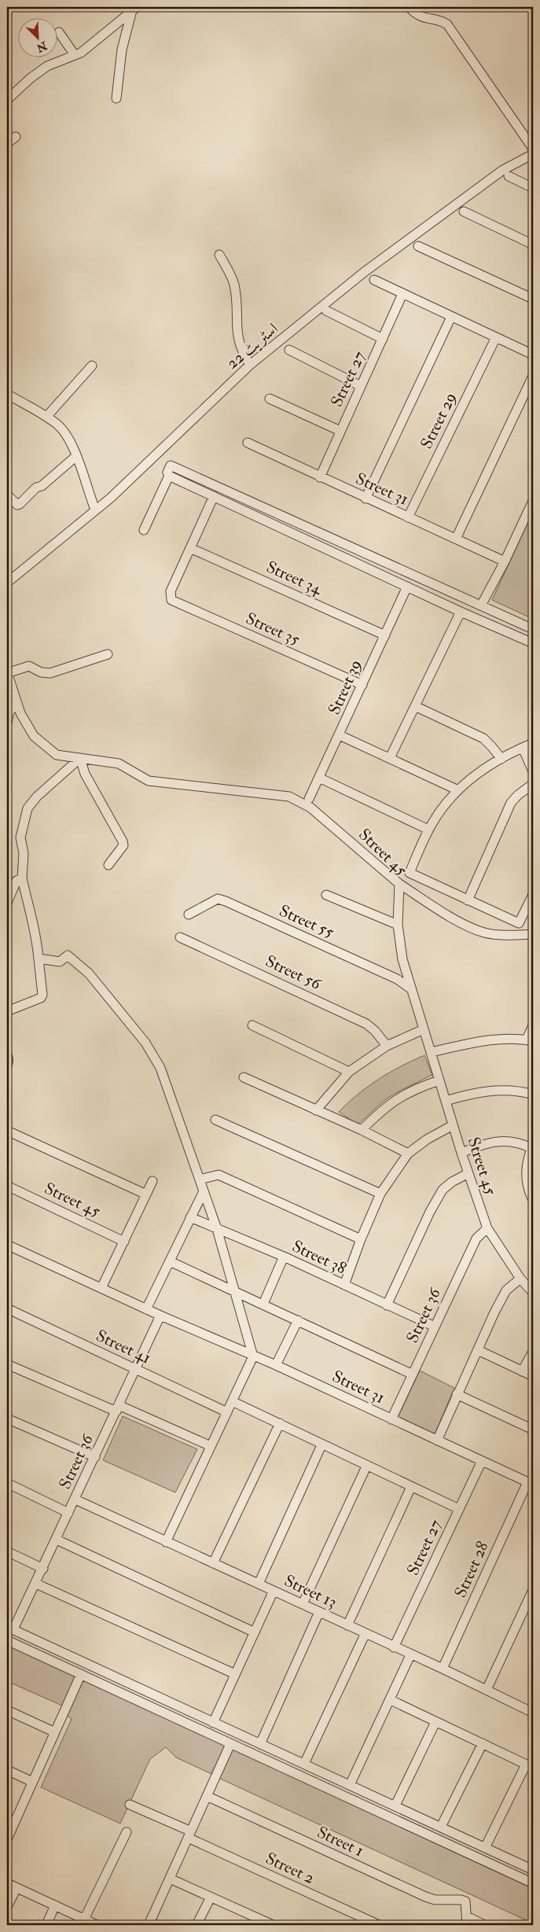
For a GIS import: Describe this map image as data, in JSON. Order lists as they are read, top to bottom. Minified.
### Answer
{"streets":{"street":["اسٹریٹ 22","Street 27","Street 29","Street 31","Street 34","Street 35","Street 39","Street 45","Street 55","Street 56","Street 38","Street 36","Street 41","Street 28","Street 13","Street 1","Street 2"]},"crossings":[["Street 27","Street 31"],["Street 27","Street 13"],["Street 29","Street 31"],["Street 31","Street 36"],["Street 31","Street 28"],["Street 34","Street 35"],["Street 34","Street 39"],["Street 35","Street 39"],["Street 45","Street 55"],["Street 45","Street 36"],["Street 38","Street 36"],["Street 36","Street 41"],["Street 36","Street 13"],["Street 28","Street 13"]],"north":"bottom right"}
